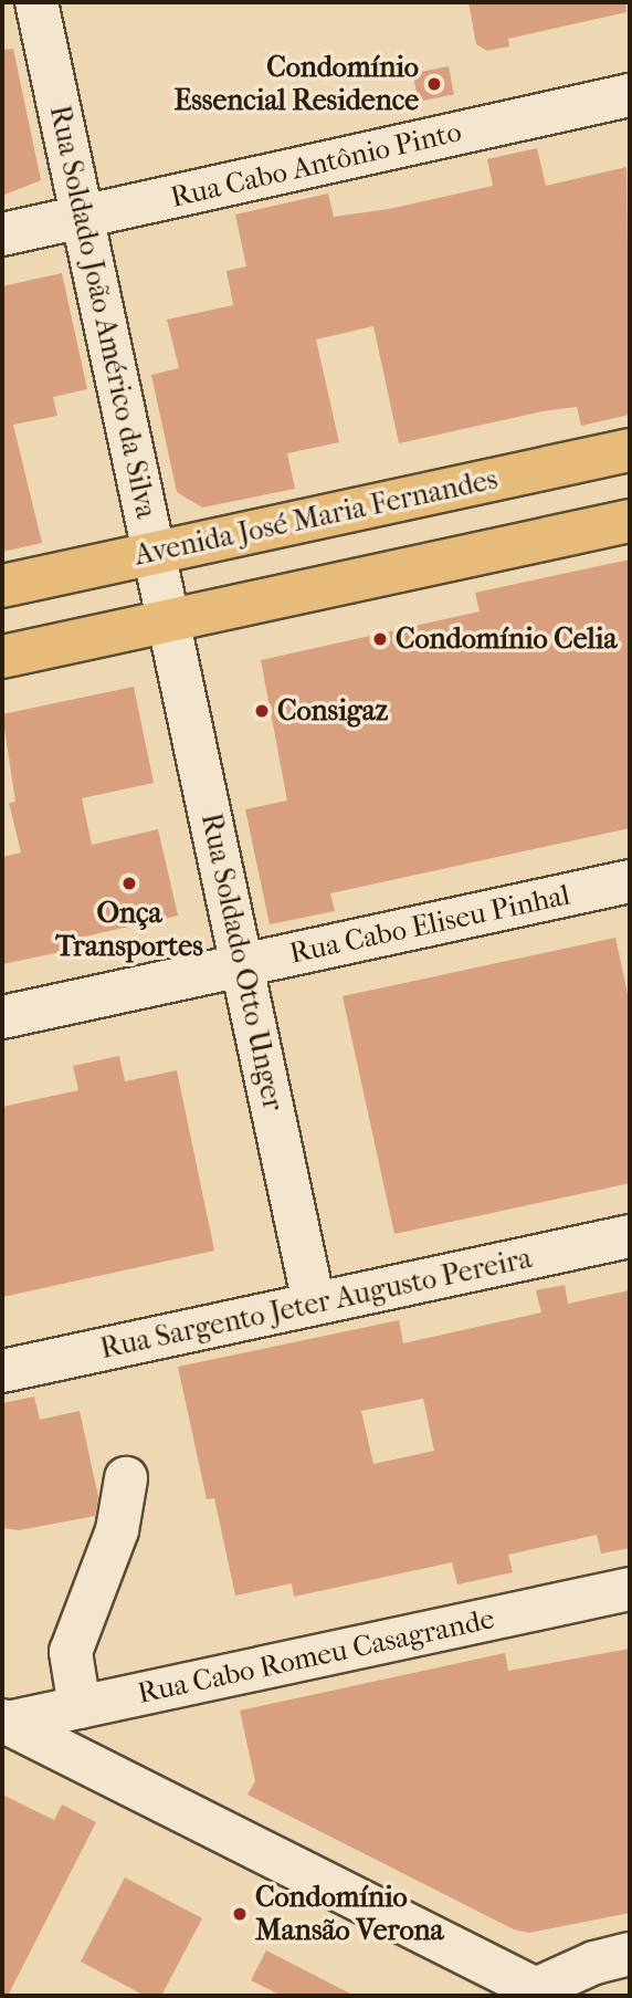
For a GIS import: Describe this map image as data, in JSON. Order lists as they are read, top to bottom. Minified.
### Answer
{"streets":{"main road":["Avenida José Maria Fernandes"],"street":["Rua Cabo Antônio Pinto","Rua Soldado João Américo da Silva","Rua Cabo Eliseu Pinhal","Rua Soldado Otto Unger","Rua Sargento Jeter Augusto Pereira","Rua Cabo Romeu Casagrande"]},"crossings":[["Rua Cabo Antônio Pinto","Rua Soldado João Américo da Silva"],["Rua Soldado João Américo da Silva","Avenida José Maria Fernandes"],["Rua Soldado João Américo da Silva","Rua Soldado Otto Unger"],["Rua Cabo Eliseu Pinhal","Rua Soldado Otto Unger"],["Rua Soldado Otto Unger","Rua Sargento Jeter Augusto Pereira"]],"places":["Condomínio Essencial Residence","Condomínio Celia","Consigaz","Onça Transportes","Condomínio Mansão Verona"]}
